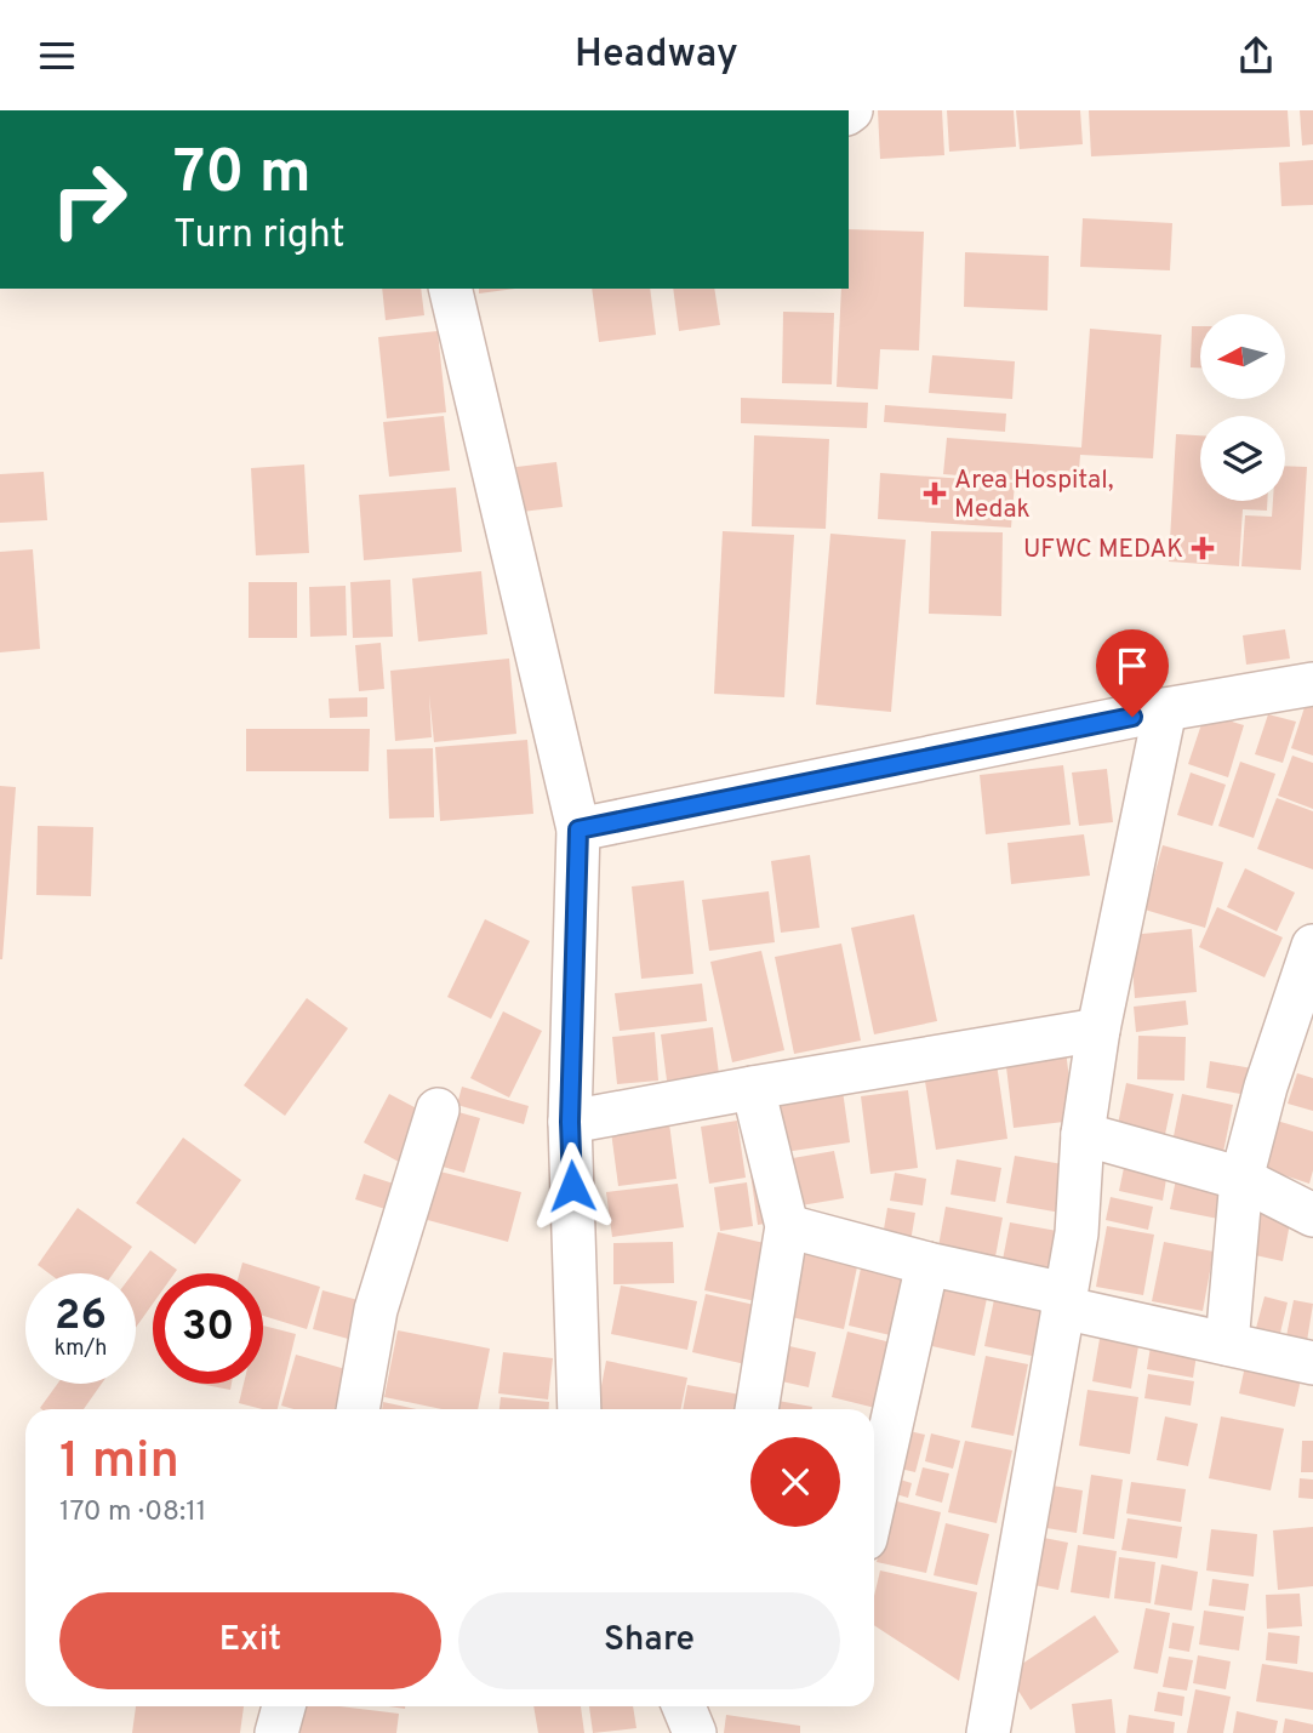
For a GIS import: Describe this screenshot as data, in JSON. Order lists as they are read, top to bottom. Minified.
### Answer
{"places":{"health":["Area Hospital, Medak","UFWC MEDAK"]},"north":"left","page":{"header":"Headway","turn":["70 m","Turn right"],"speed":"26 km/h","limit":"30","heading":["1 min","170 m · 08:11"],"buttons":["Exit","Share"]}}
